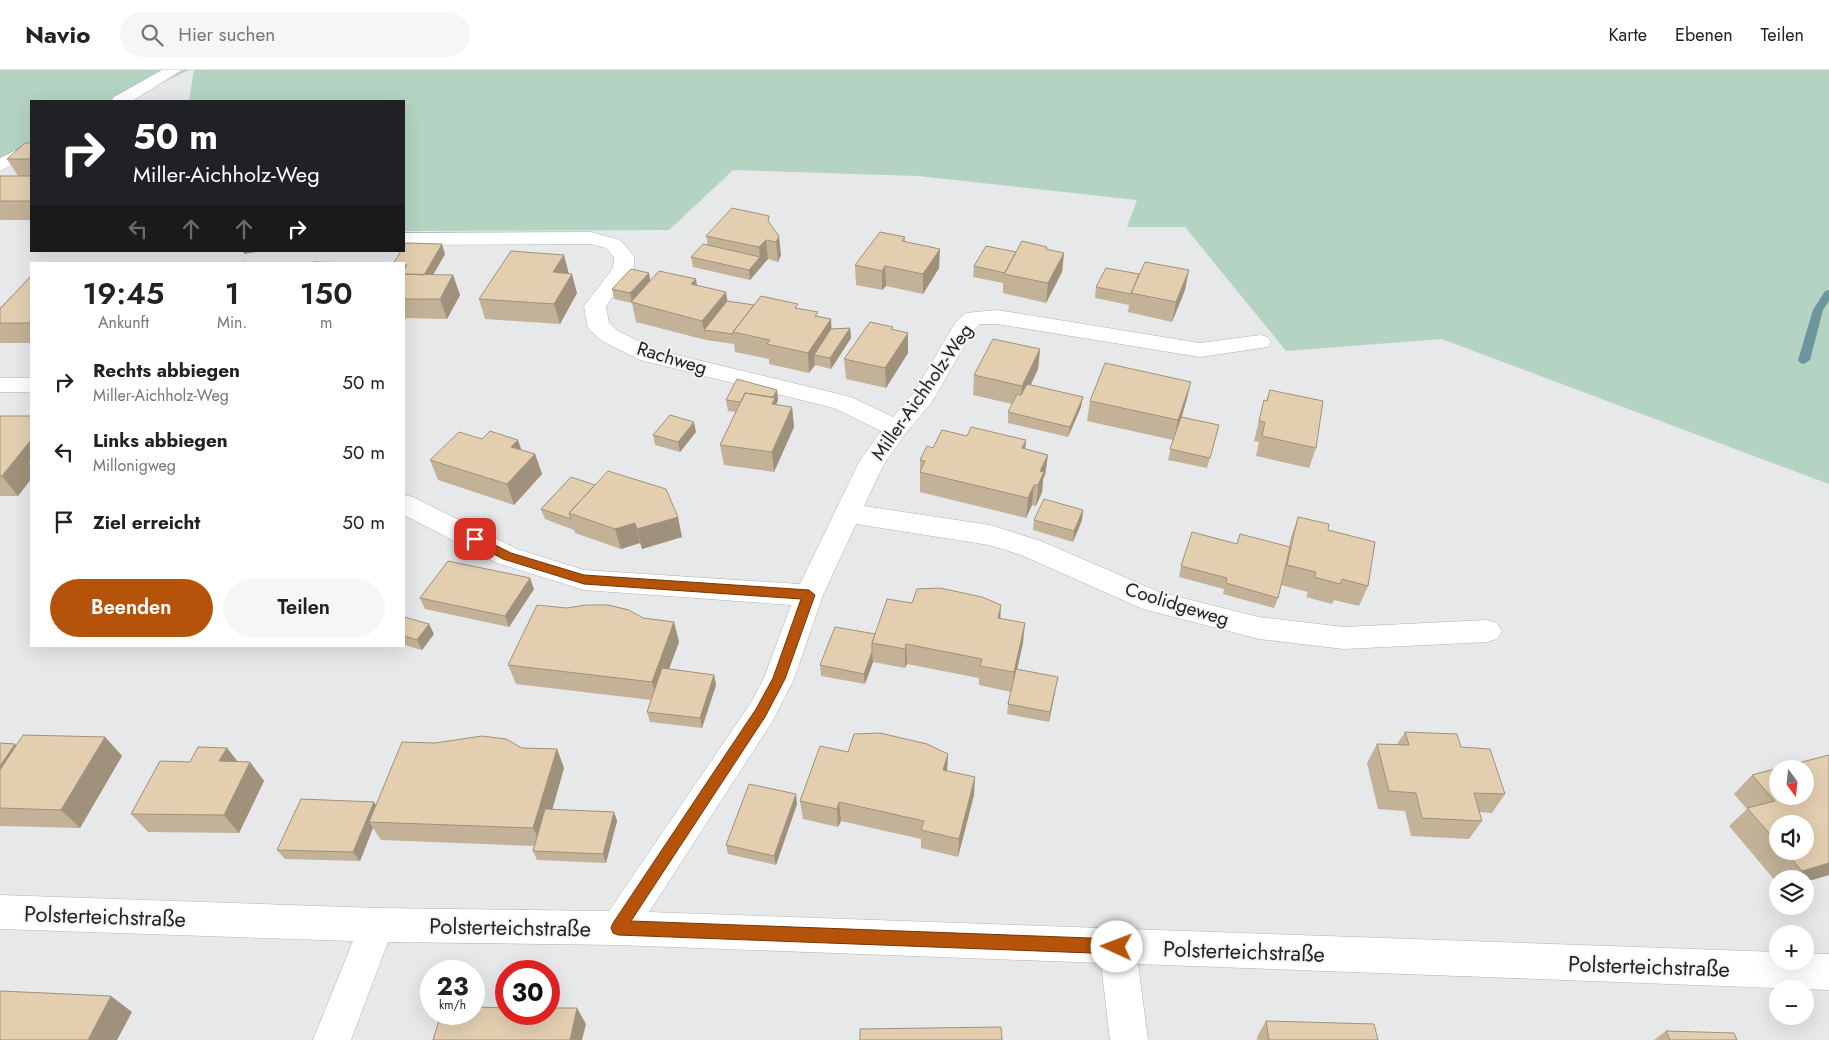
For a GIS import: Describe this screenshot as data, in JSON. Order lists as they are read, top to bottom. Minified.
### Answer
{"streets":{"street":["Rachweg","Miller-Aichholz-Weg","Coolidgeweg","Polsterteichstraße"]},"crossings":[["Rachweg","Miller-Aichholz-Weg"],["Miller-Aichholz-Weg","Coolidgeweg"],["Miller-Aichholz-Weg","Polsterteichstraße"]],"north":"bottom","page":{"header":"Navio","search":"Hier suchen","nav":["Karte","Ebenen","Teilen"],"turn":["50 m","Miller-Aichholz-Weg"],"eta":["19:45","Ankunft","1","Min.","150","m"],"list":[{"name":"Rechts abbiegen","note":"Miller-Aichholz-Weg","value":"50 m"},{"name":"Links abbiegen","note":"Millonigweg","value":"50 m"},{"name":"Ziel erreicht","value":"50 m"}],"buttons":["Beenden","Teilen"],"map_buttons":["+","−"],"speed":"23 km/h","limit":"30"}}
